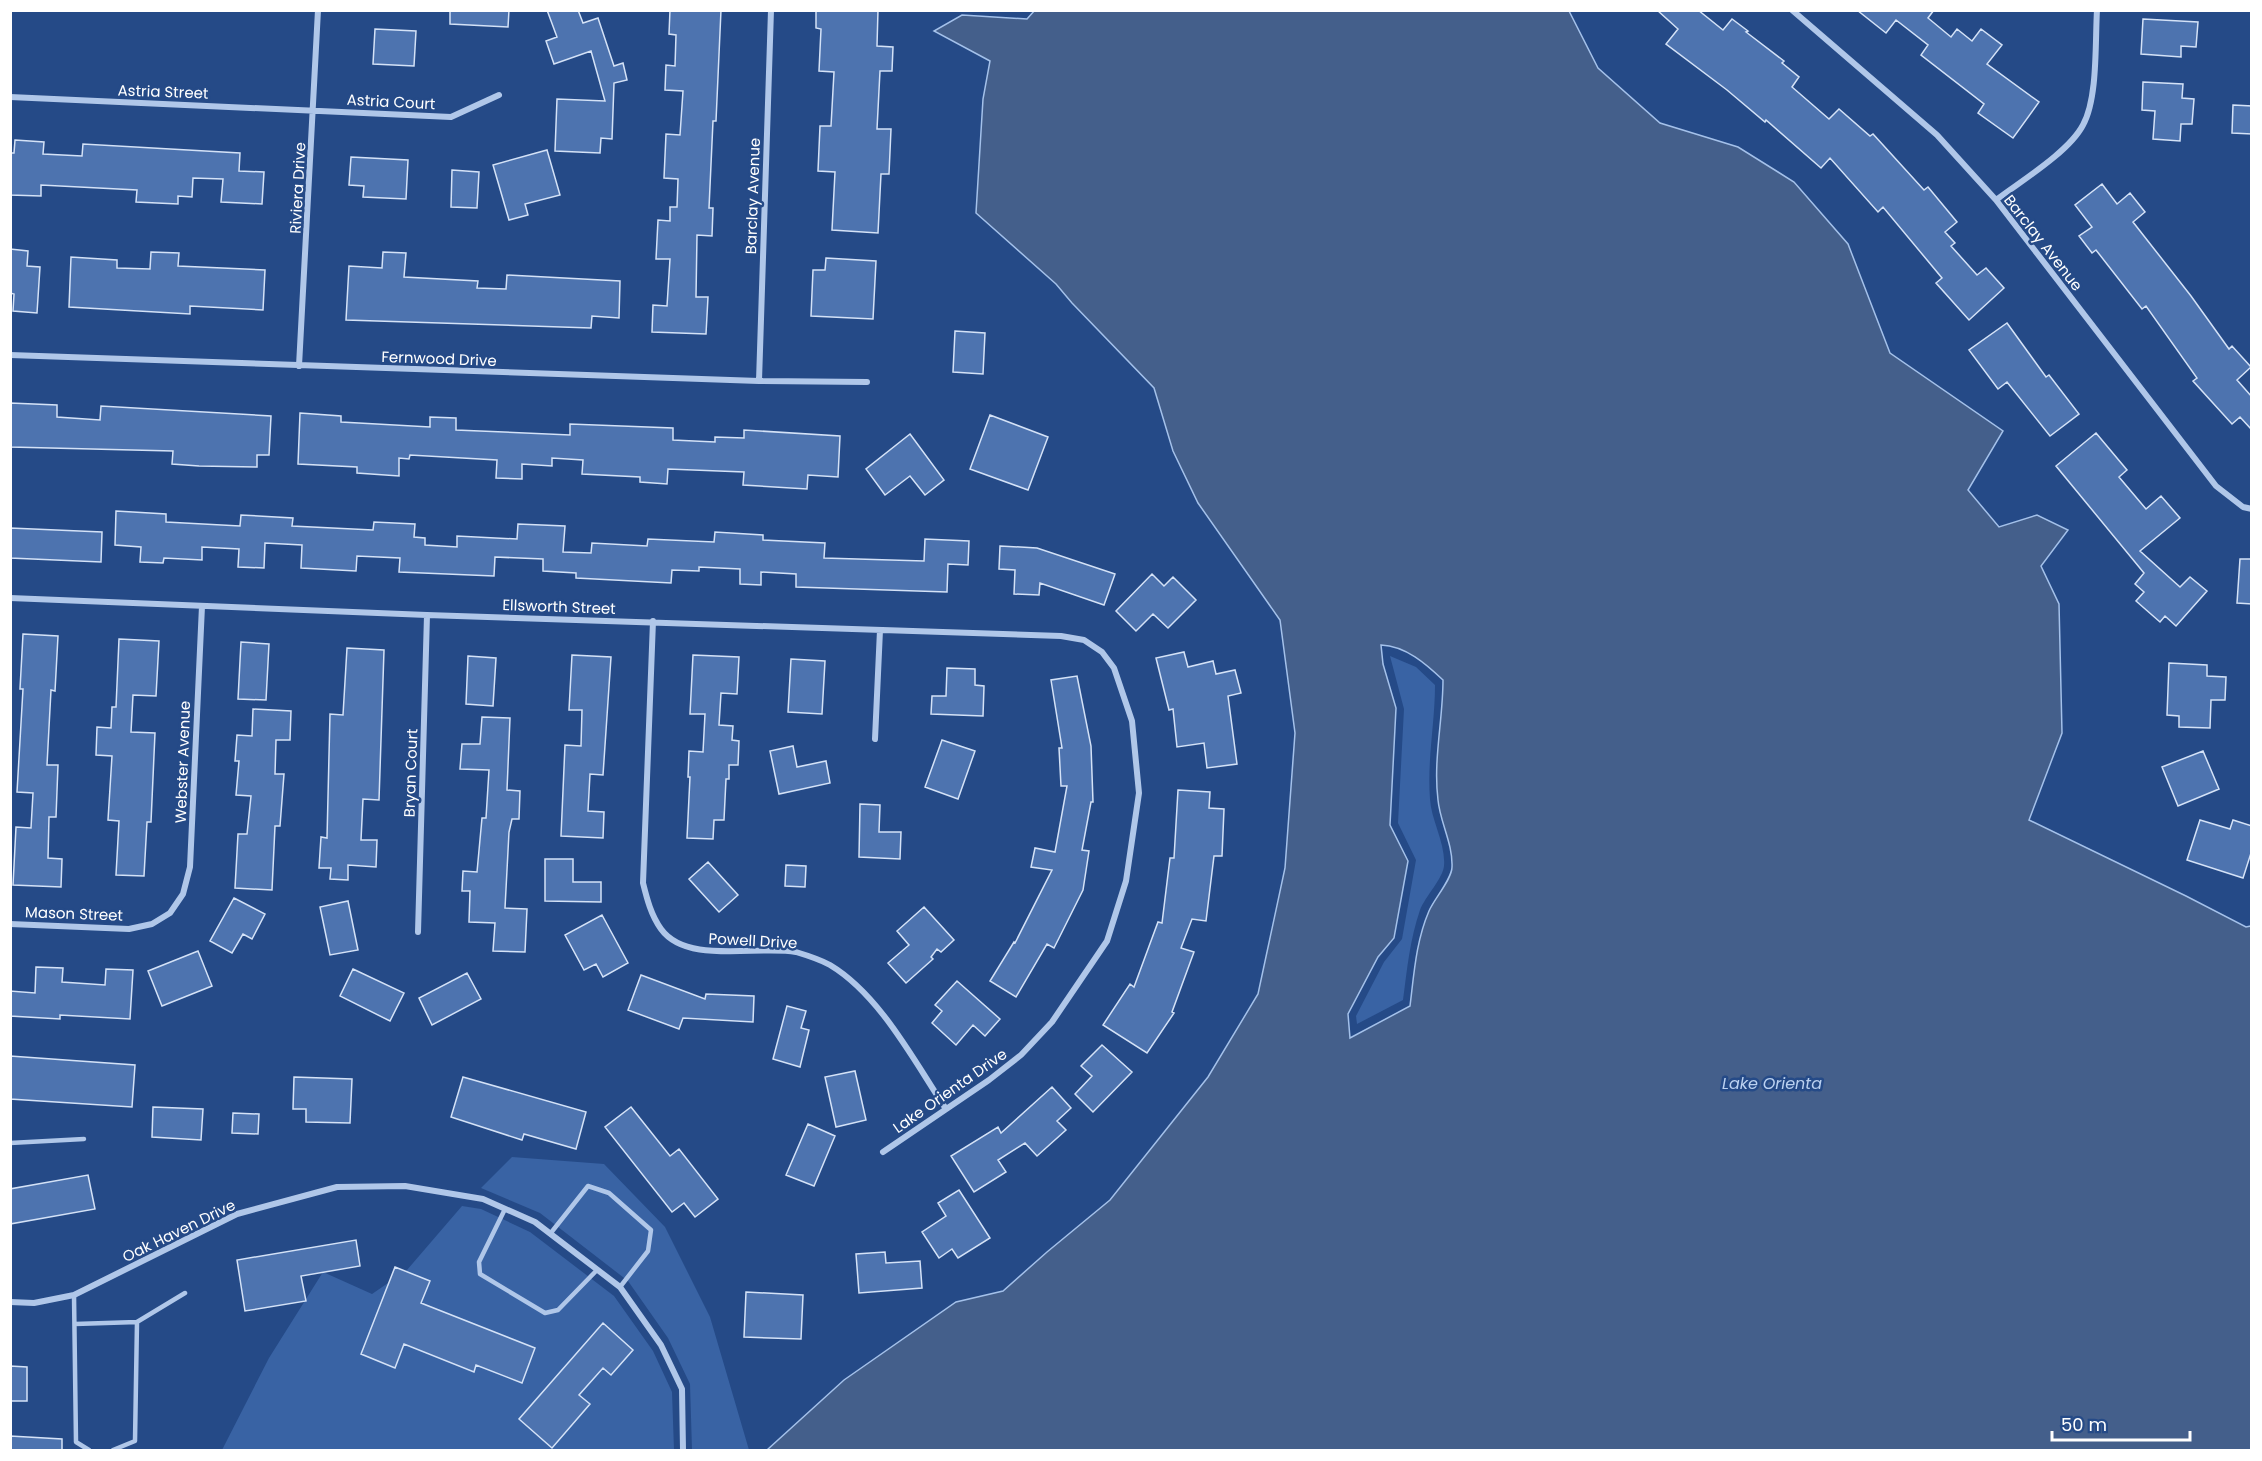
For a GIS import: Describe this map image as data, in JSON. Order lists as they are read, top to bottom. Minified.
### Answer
{"streets":{"street":["Astria Street","Astria Court","Riviera Drive","Barclay Avenue","Fernwood Drive","Ellsworth Street","Webster Avenue","Bryan Court","Mason Street","Powell Drive","Lake Orienta Drive","Oak Haven Drive"]},"crossings":[["Astria Street","Astria Court"],["Astria Street","Riviera Drive"],["Astria Court","Riviera Drive"],["Riviera Drive","Fernwood Drive"],["Barclay Avenue","Fernwood Drive"],["Ellsworth Street","Webster Avenue"],["Ellsworth Street","Bryan Court"],["Ellsworth Street","Powell Drive"],["Ellsworth Street","Lake Orienta Drive"],["Webster Avenue","Mason Street"],["Powell Drive","Lake Orienta Drive"]],"water":["Lake Orienta"],"scale_bar":"50 m"}
